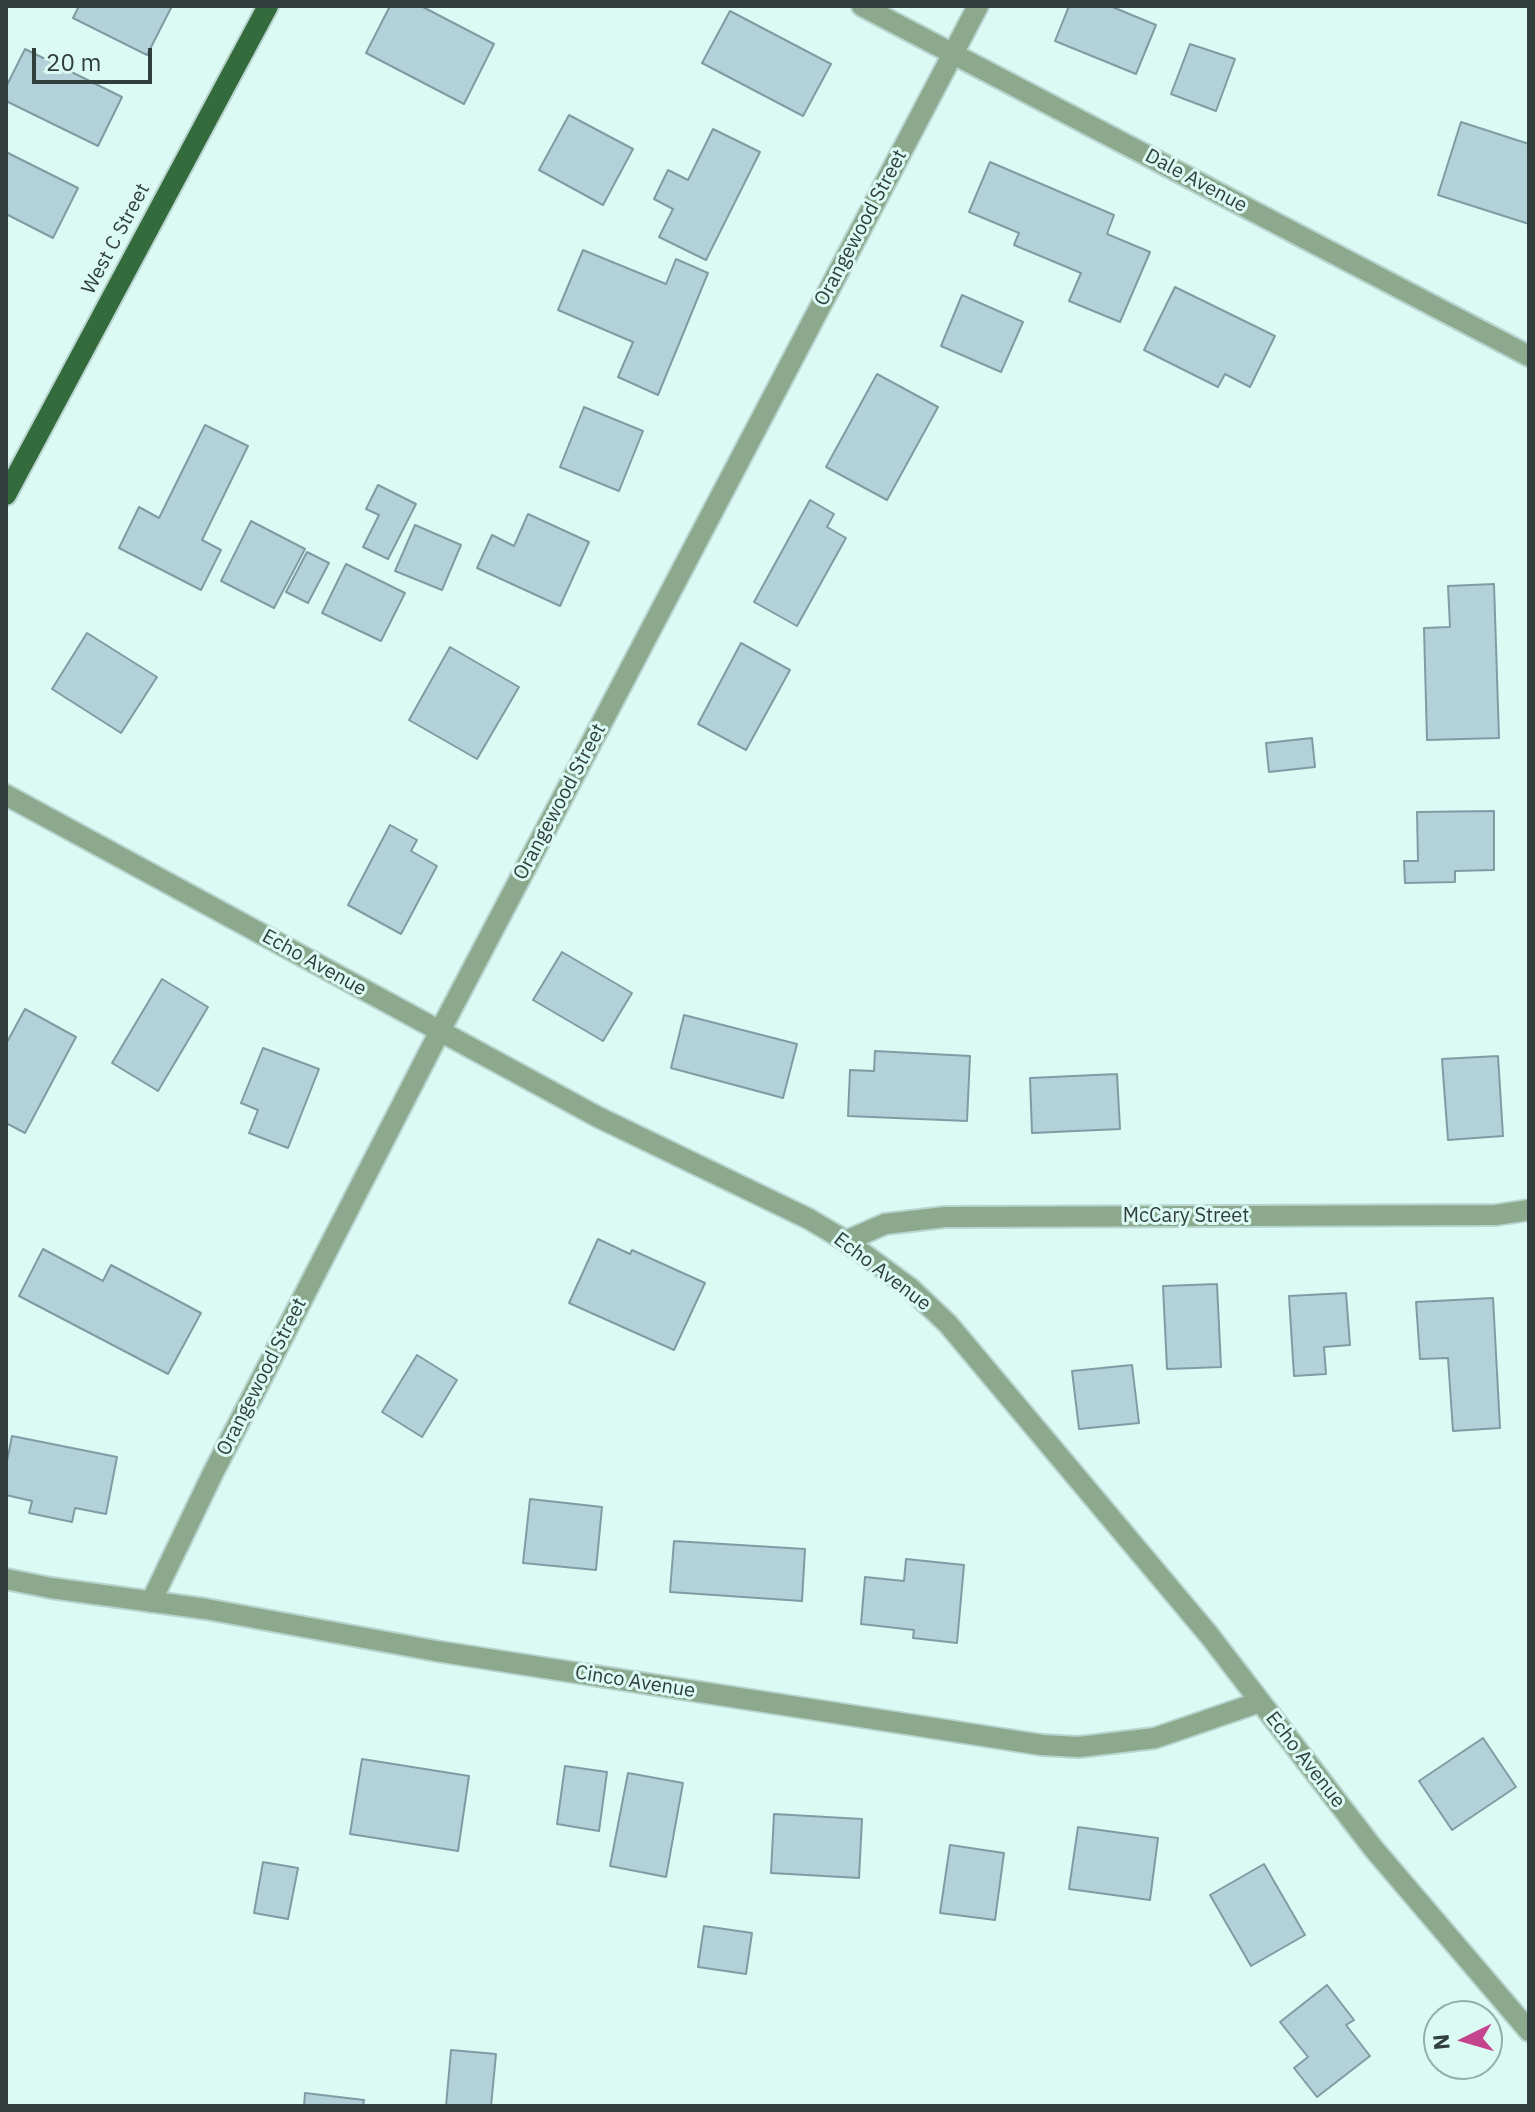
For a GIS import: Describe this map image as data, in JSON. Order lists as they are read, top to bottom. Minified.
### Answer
{"streets":{"main road":["West C Street"],"street":["Dale Avenue","Orangewood Street","Echo Avenue","McCary Street","Cinco Avenue"]},"crossings":[["Dale Avenue","Orangewood Street"],["Orangewood Street","Echo Avenue"],["Orangewood Street","Cinco Avenue"],["Echo Avenue","McCary Street"],["Echo Avenue","Cinco Avenue"]],"scale_bar":"20 m","north":"left"}
